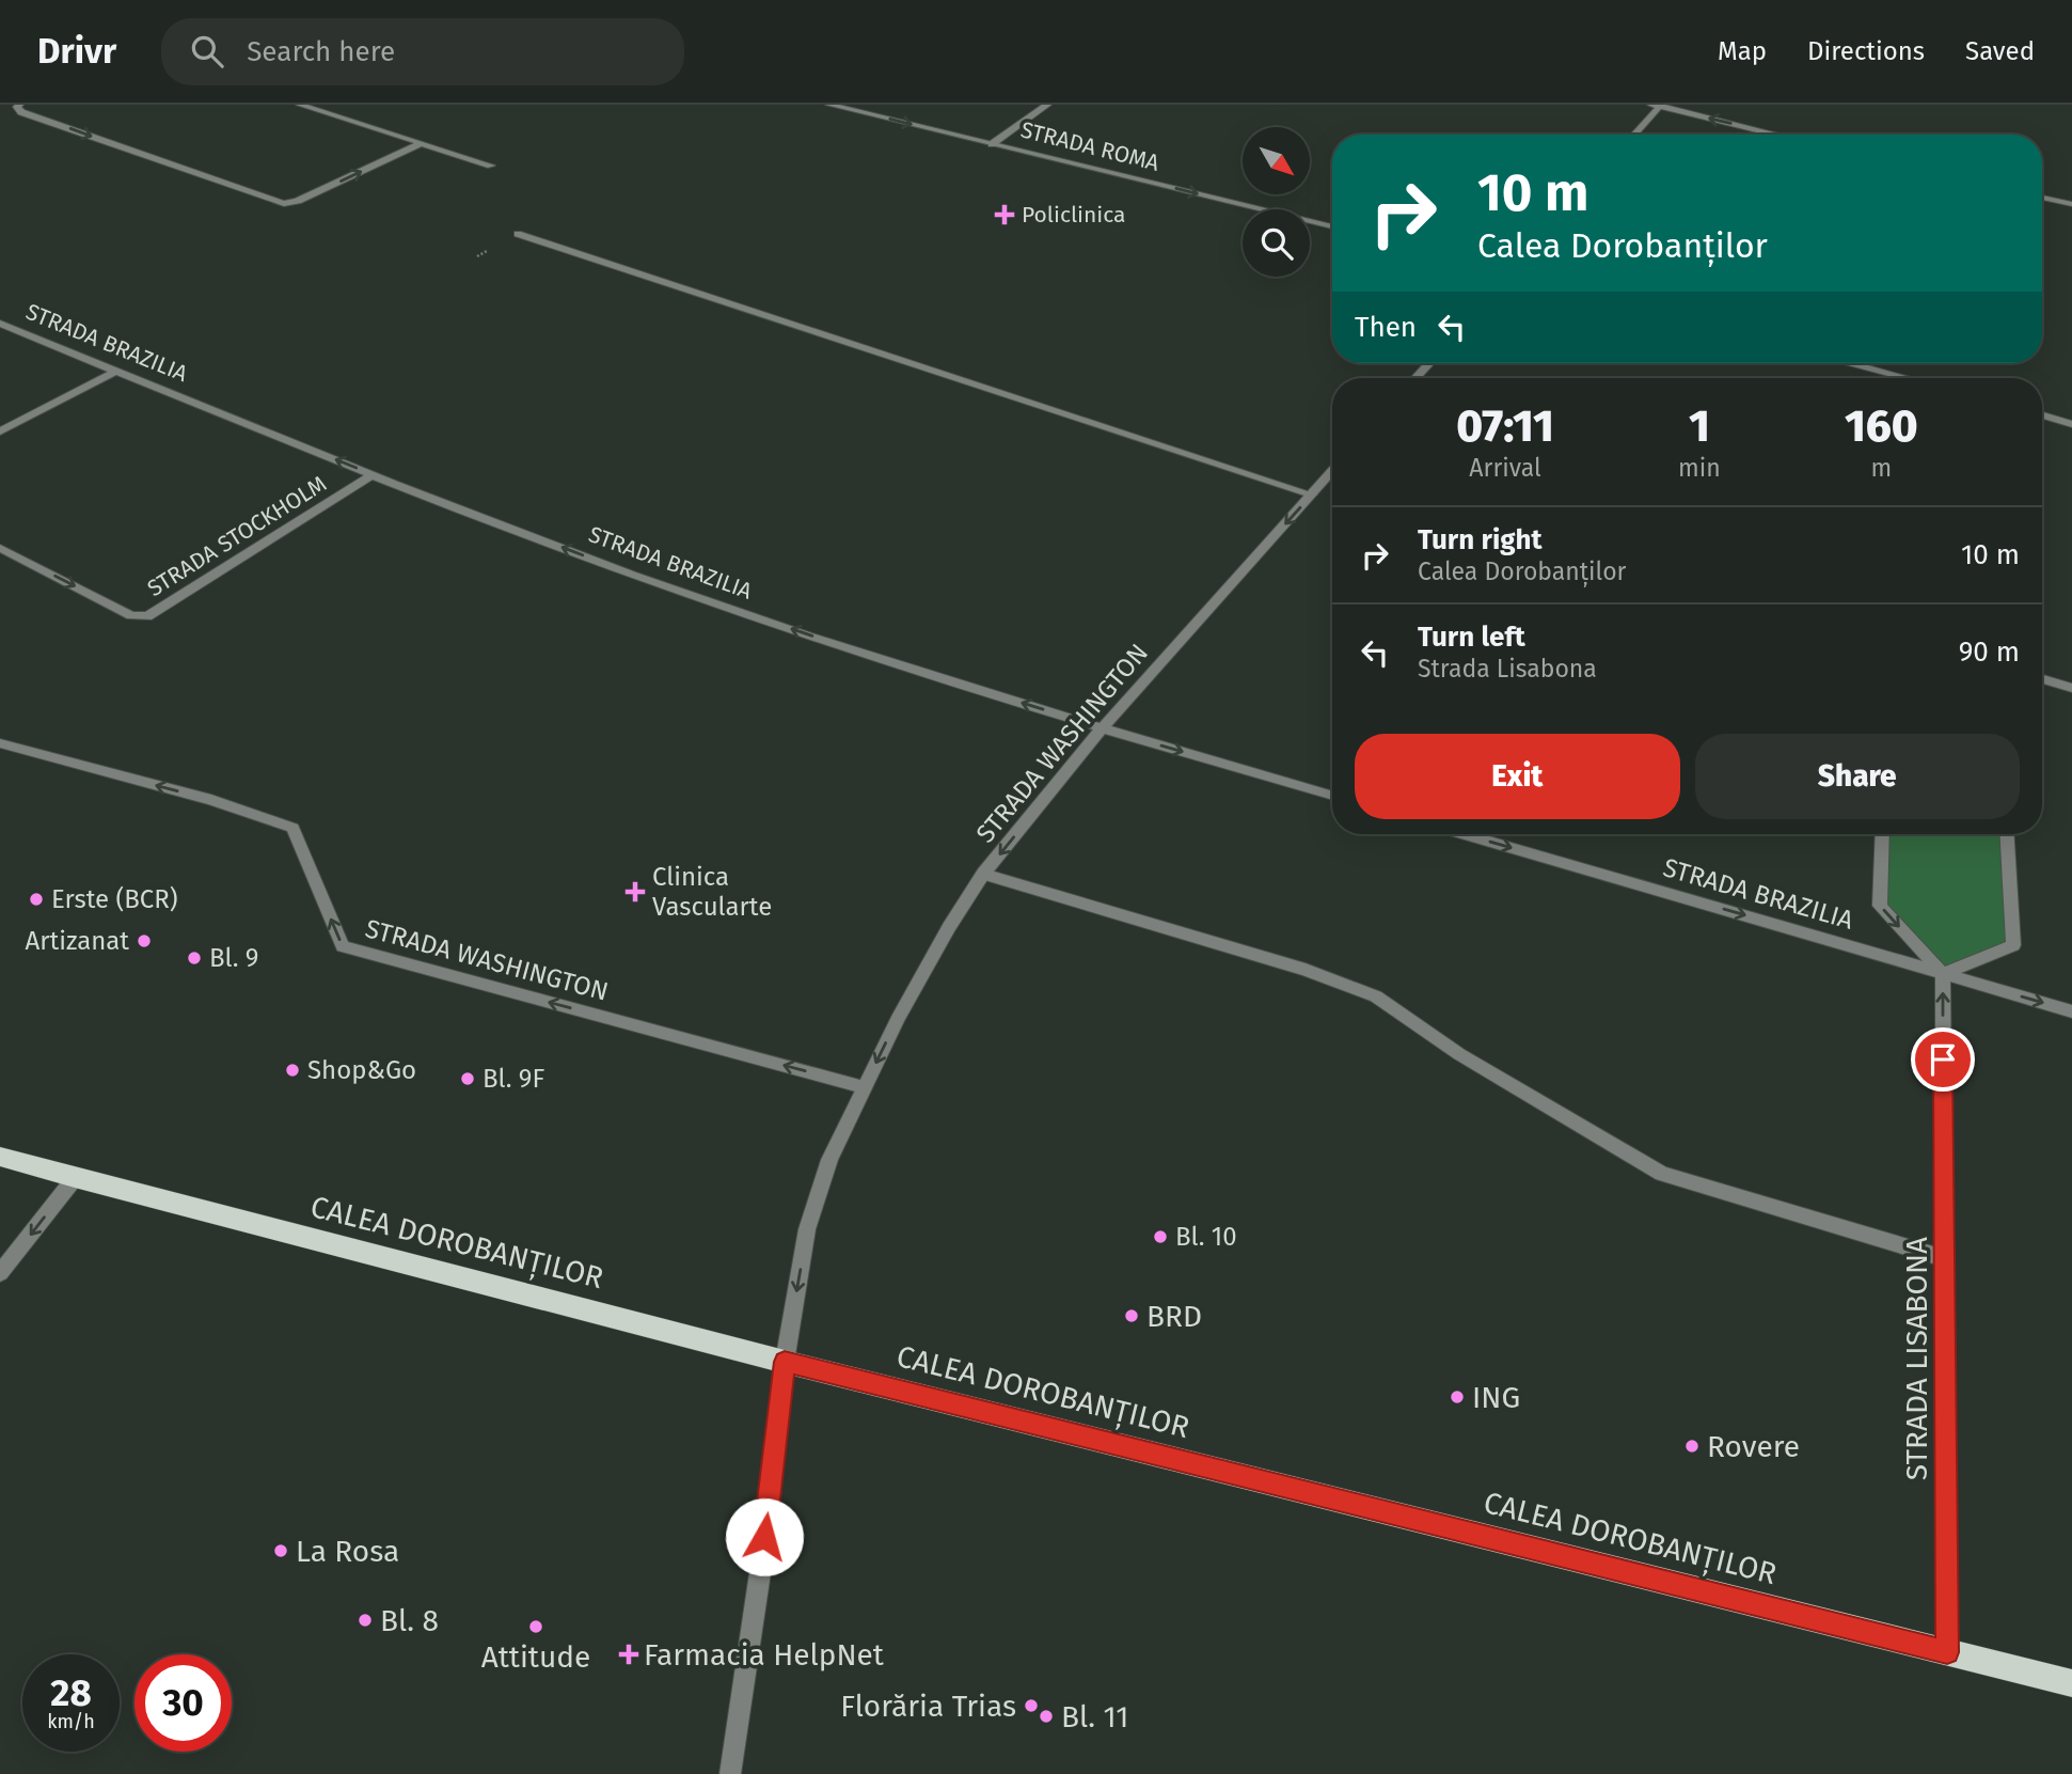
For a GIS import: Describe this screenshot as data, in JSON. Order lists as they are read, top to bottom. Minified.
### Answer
{"streets":{"main road":["CALEA DOROBANȚILOR"],"street":["STRADA ROMA","STRADA BRAZILIA","STRADA STOCKHOLM","STRADA WASHINGTON","STRADA LISABONA"]},"crossings":[["STRADA BRAZILIA","STRADA STOCKHOLM"],["STRADA BRAZILIA","STRADA WASHINGTON"],["STRADA BRAZILIA","STRADA LISABONA"],["STRADA WASHINGTON","CALEA DOROBANȚILOR"],["CALEA DOROBANȚILOR","STRADA LISABONA"]],"one_way":["STRADA ROMA","STRADA STOCKHOLM","STRADA LISABONA"],"places":{"health":["Policlinica","Clinica Vascularte","Farmacia HelpNet"],"other":["Erste (BCR)","Artizanat","Bl. 9","Shop&Go","Bl. 9F","Bl. 10","BRD","ING","Rovere","La Rosa","Bl. 8","Attitude","Florăria Trias","Bl. 11"]},"north":"bottom right","page":{"header":"Drivr","search":"Search here","nav":["Map","Directions","Saved"],"turn":["10 m","Calea Dorobanților"],"then":"Then","eta":["07:11","Arrival","1","min","160","m"],"list":[{"name":"Turn right","note":"Calea Dorobanților","value":"10 m"},{"name":"Turn left","note":"Strada Lisabona","value":"90 m"}],"buttons":["Exit","Share"],"speed":"28 km/h","limit":"30"}}
